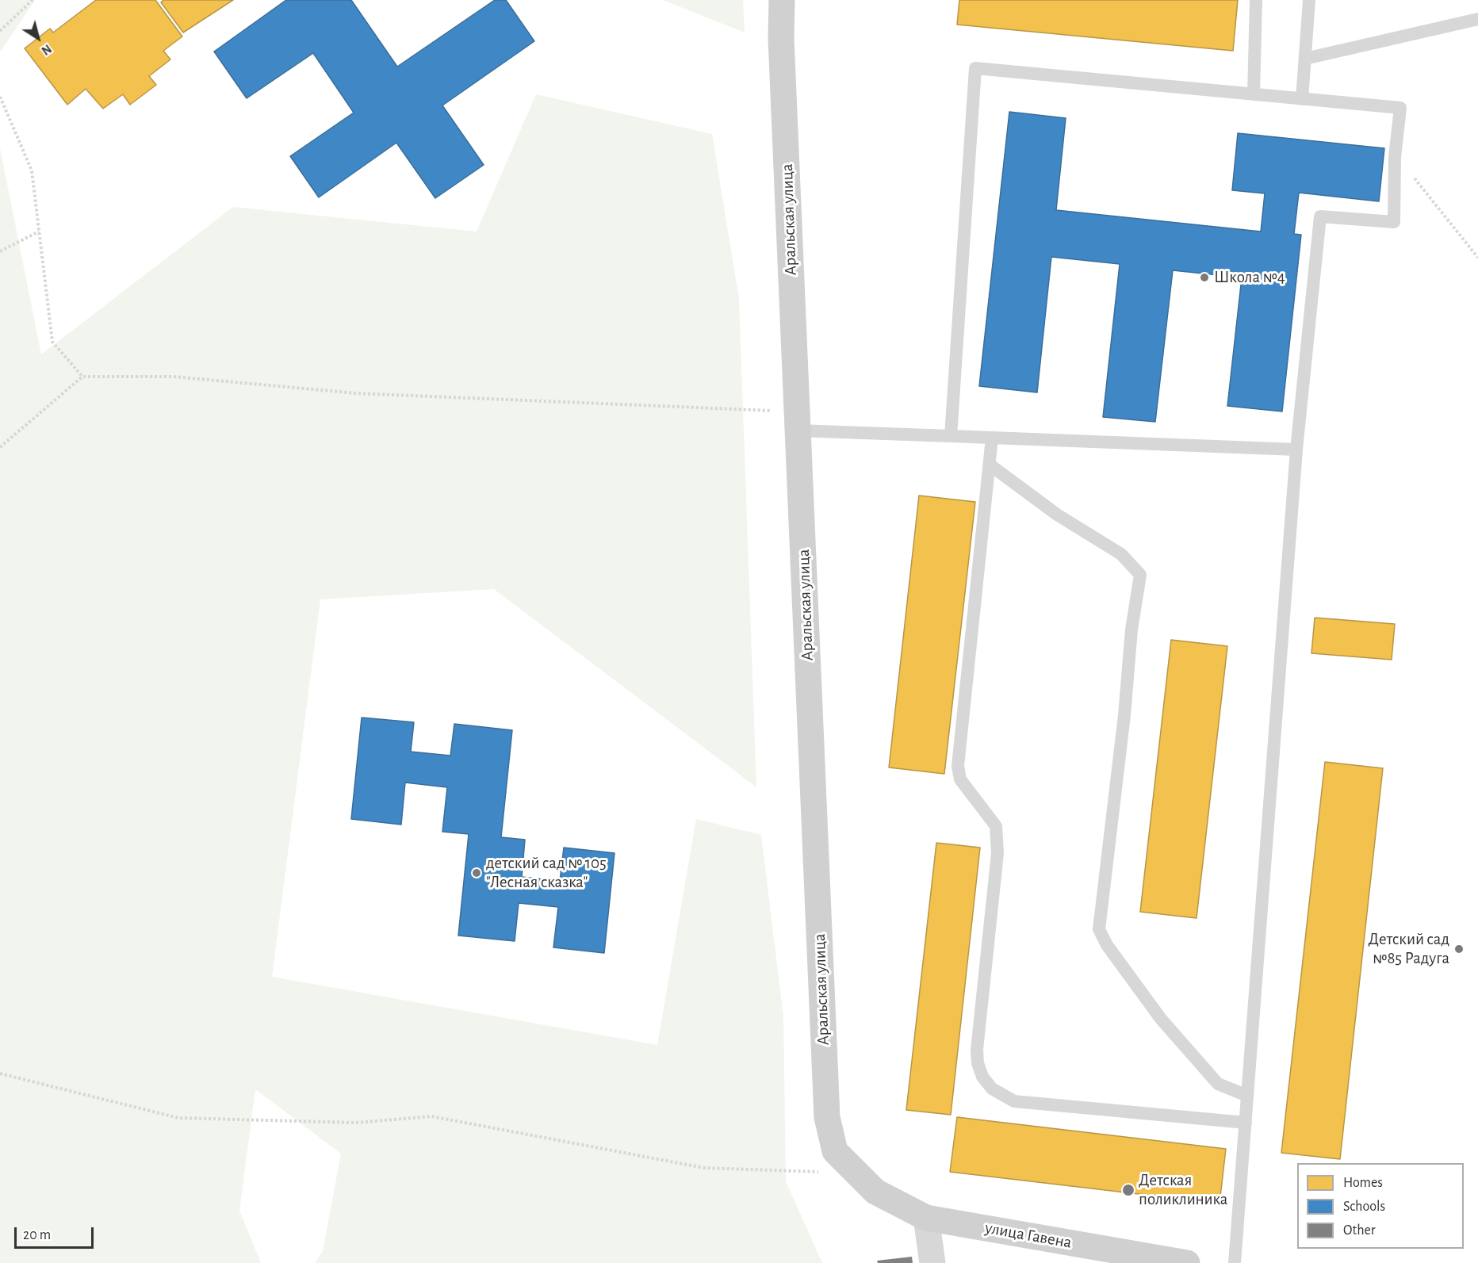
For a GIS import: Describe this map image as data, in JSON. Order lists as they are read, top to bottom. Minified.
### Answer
{"streets":{"street":["Аральская улица","улица Гавена"]},"crossings":[["Аральская улица","улица Гавена"]],"places":["Школа №4","детский сад № 105 \"Лесная сказка\"","Детский сад №85 Радуга","Детская поликлиника"],"legend":["Homes","Schools","Other"],"scale_bar":"20 m","north":"bottom right"}
